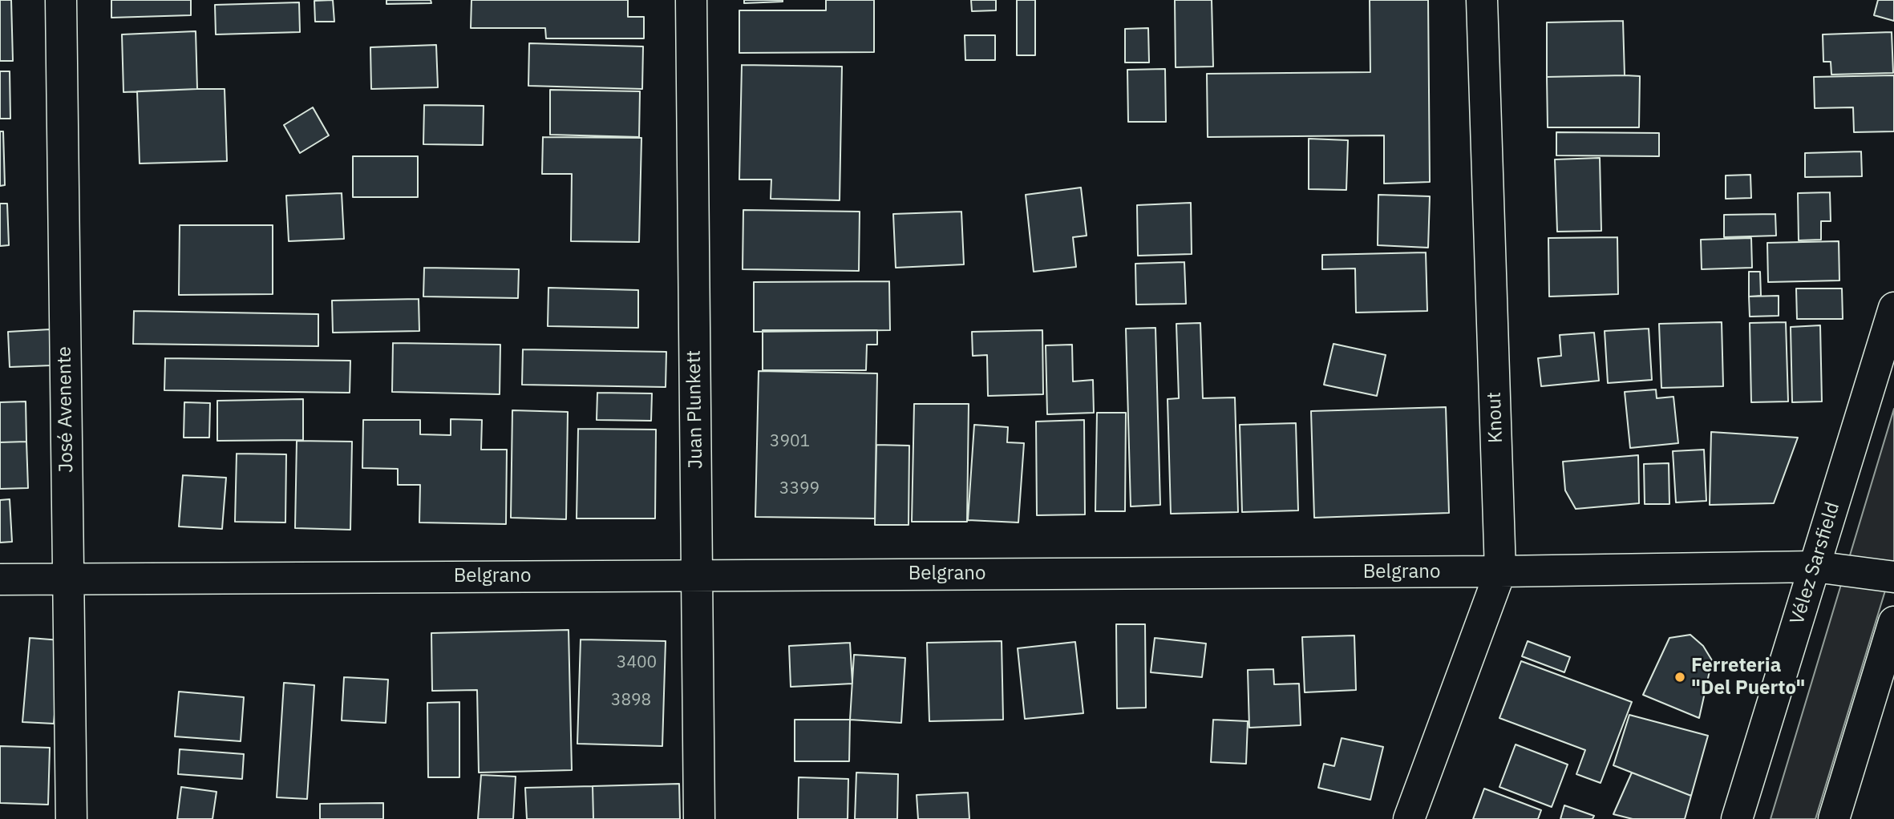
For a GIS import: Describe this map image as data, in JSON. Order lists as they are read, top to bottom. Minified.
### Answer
{"streets":{"street":["José Avenente","Juan Plunkett","Knout","Vélez Sarsfield","Belgrano"]},"crossings":[["José Avenente","Belgrano"],["Juan Plunkett","Belgrano"],["Knout","Belgrano"],["Vélez Sarsfield","Belgrano"]],"places":["Ferreteria \"Del Puerto\""],"house_numbers":["3901","3399","3400","3898"]}
